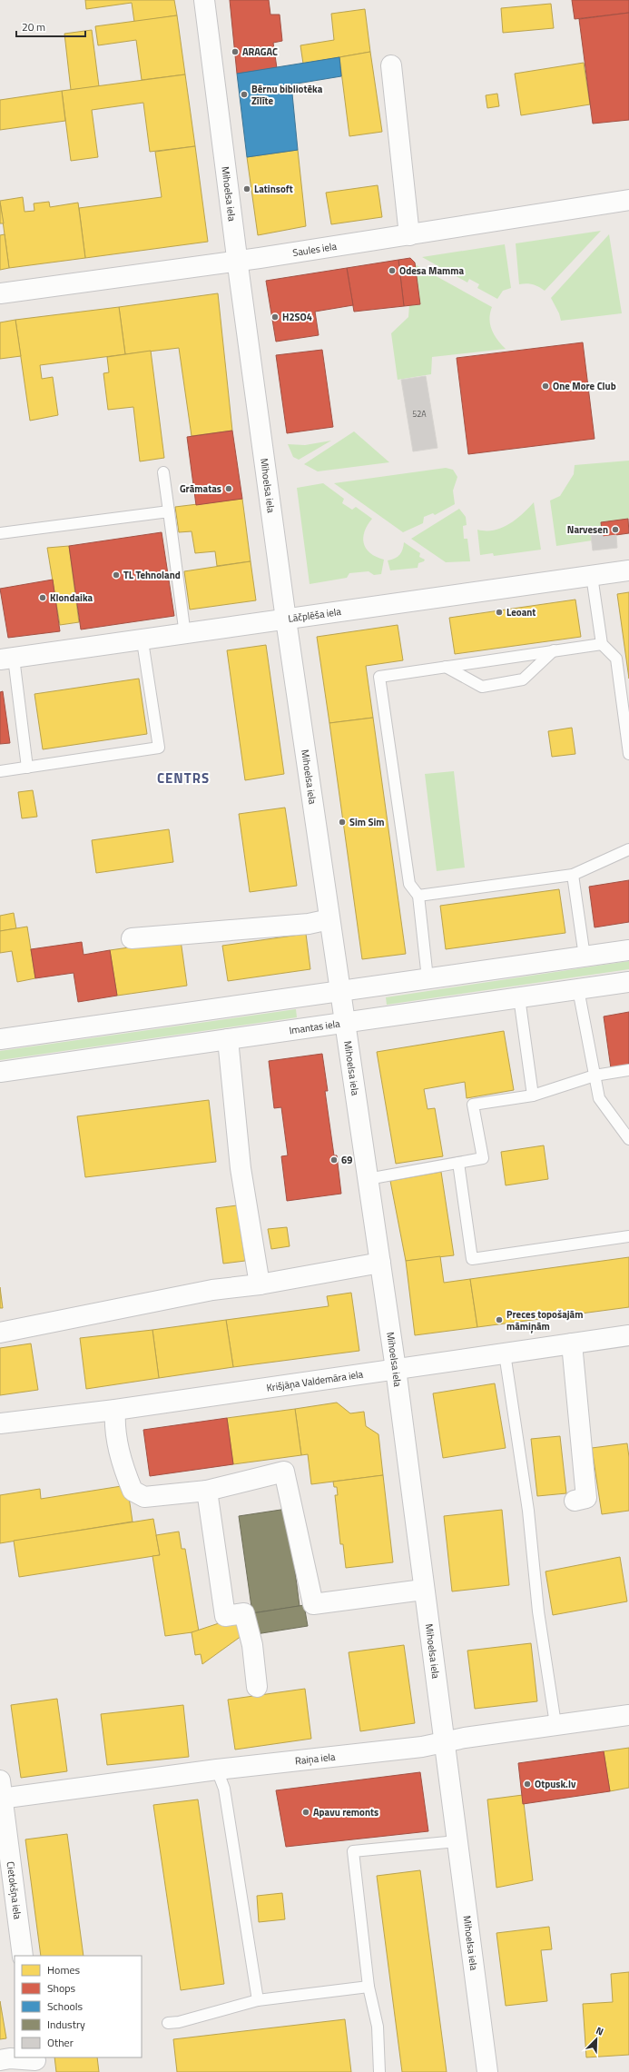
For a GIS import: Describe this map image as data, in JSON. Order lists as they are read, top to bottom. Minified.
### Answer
{"streets":{"street":["Mihoelsa iela","Saules iela","Lāčplēša iela","Imantas iela","Krišjāņa Valdemāra iela","Raiņa iela","Cietokšņa iela"]},"crossings":[["Mihoelsa iela","Saules iela"],["Mihoelsa iela","Lāčplēša iela"],["Mihoelsa iela","Imantas iela"],["Mihoelsa iela","Krišjāņa Valdemāra iela"],["Mihoelsa iela","Raiņa iela"],["Raiņa iela","Cietokšņa iela"]],"districts":["CENTRS"],"places":["ARAGAC","Bērnu bibliotēka Zīlīte","Latinsoft","Odesa Mamma","H2SO4","One More Club","Grāmatas","Narvesen","TL Tehnoland","Klondaika","Leoant","Sim Sim","69","Preces topošajām māmiņām","Otpusk.lv","Apavu remonts"],"house_numbers":["52A"],"legend":["Homes","Shops","Schools","Industry","Other"],"scale_bar":"20 m","north":"top right"}
